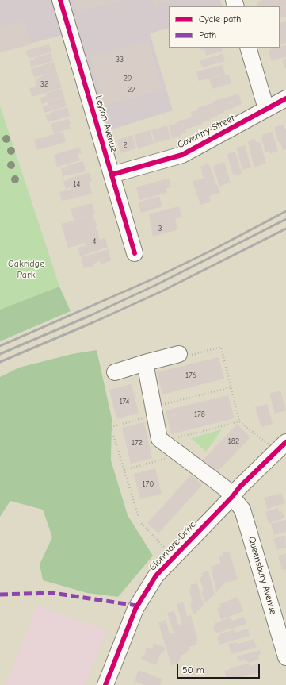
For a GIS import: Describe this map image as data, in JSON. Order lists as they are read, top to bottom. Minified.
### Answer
{"streets":{"street":["Leyton Avenue","Coventry Street","Clonmore Drive","Queensbury Avenue"]},"crossings":[["Leyton Avenue","Coventry Street"],["Clonmore Drive","Queensbury Avenue"]],"parks":["Oakridge Park"],"house_numbers":["33","29","32","27","2","14","3","4","176","174","178","182","172","170"],"legend":["Cycle path","Path"],"scale_bar":"50 m"}
